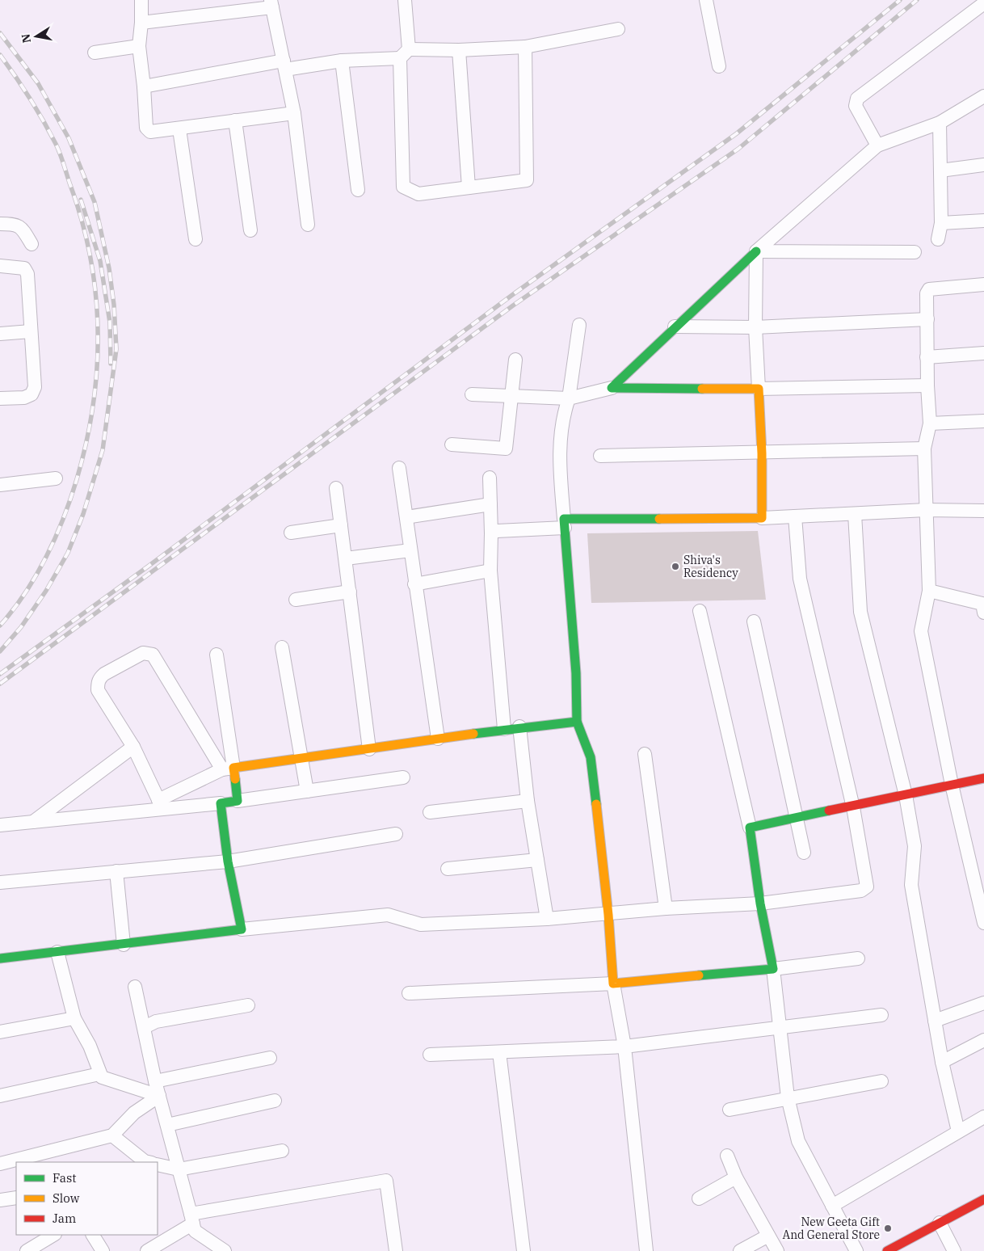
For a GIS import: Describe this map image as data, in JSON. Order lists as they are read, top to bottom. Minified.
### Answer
{"places":["Shiva's Residency","New Geeta Gift And General Store"],"legend":["Fast","Slow","Jam"],"north":"left"}
